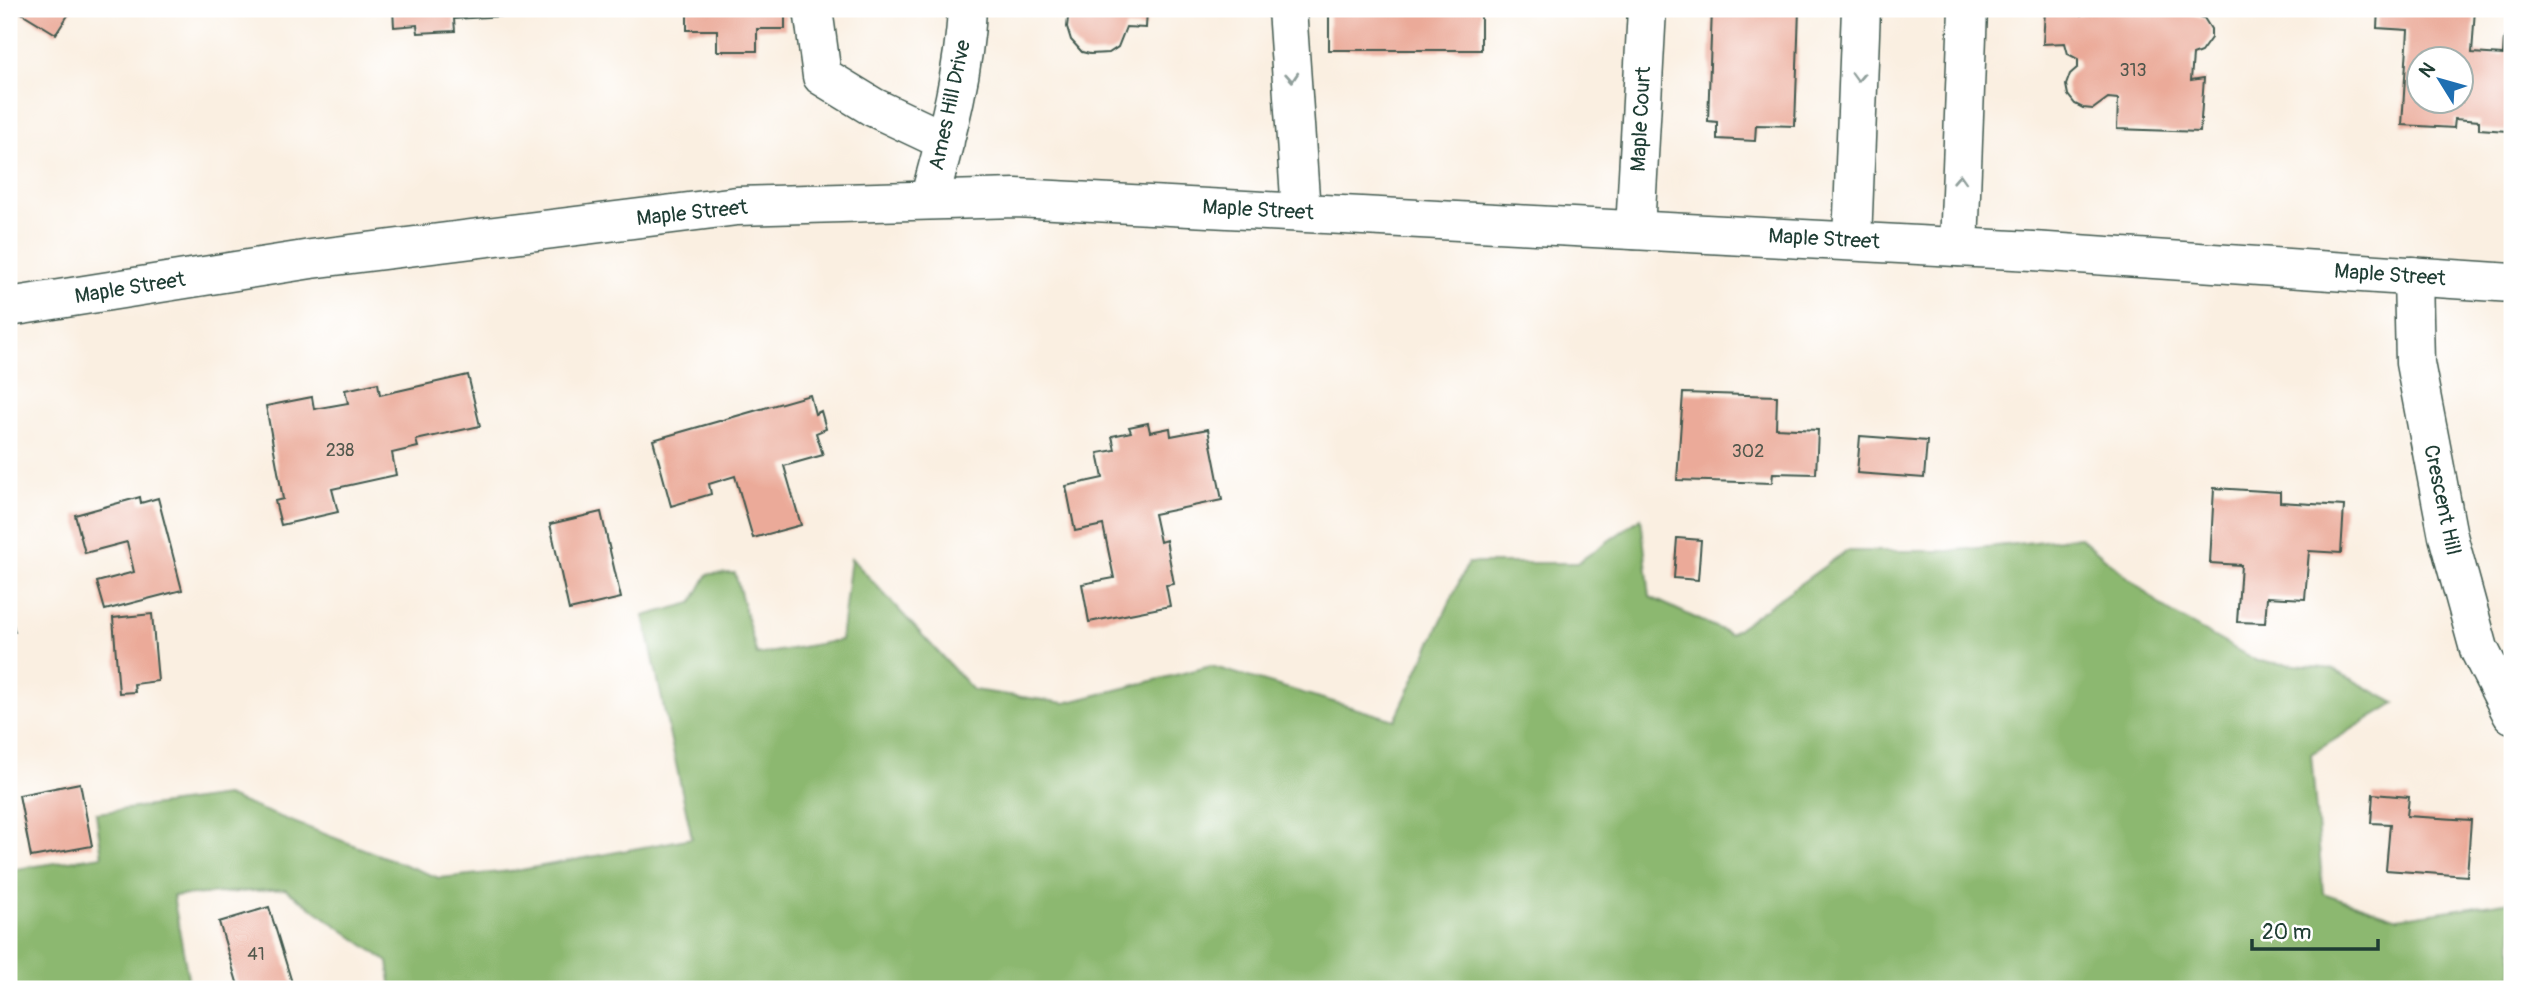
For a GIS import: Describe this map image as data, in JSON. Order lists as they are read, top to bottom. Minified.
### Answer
{"streets":{"main road":["Ames Hill Drive","Maple Court","Maple Street","Crescent Hill"]},"crossings":[["Ames Hill Drive","Maple Street"],["Maple Court","Maple Street"],["Maple Street","Crescent Hill"]],"house_numbers":["313","238","302","41"],"scale_bar":"20 m","north":"top left"}
